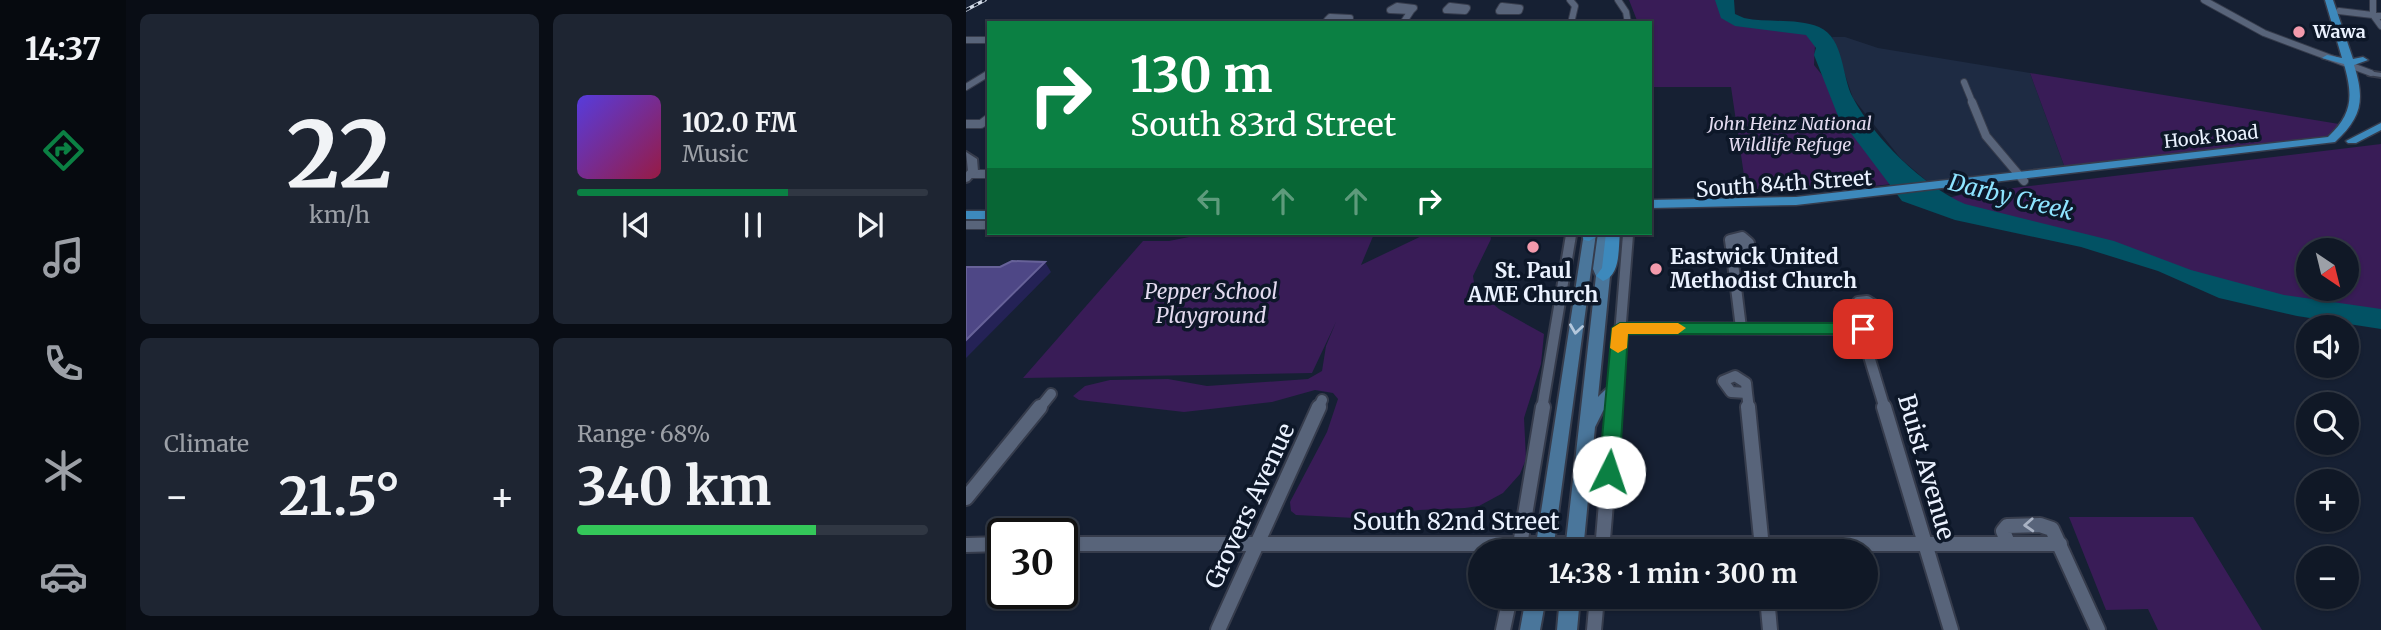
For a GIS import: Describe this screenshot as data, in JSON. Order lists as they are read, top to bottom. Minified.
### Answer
{"streets":{"main road":["Hook Road","South 84th Street"],"street":["Buist Avenue","Grovers Avenue","South 82nd Street"]},"crossings":[["Hook Road","South 84th Street"],["Buist Avenue","South 82nd Street"],["Grovers Avenue","South 82nd Street"]],"water":["Darby Creek"],"parks":["John Heinz National Wildlife Refuge","Pepper School Playground"],"places":["Wawa","St. Paul AME Church","Eastwick United Methodist Church"],"north":"bottom right","page":{"tabs":"14:37","tile":[["22","km/h"],"Climate",["Range · 68%","340 km"]],"turn":["130 m","South 83rd Street"],"song":["102.0 FM","Music"],"map_buttons":["+","−"],"heat":["−","21.5°","+"],"limit":"30","trip":"14:38 · 1 min · 300 m"}}
